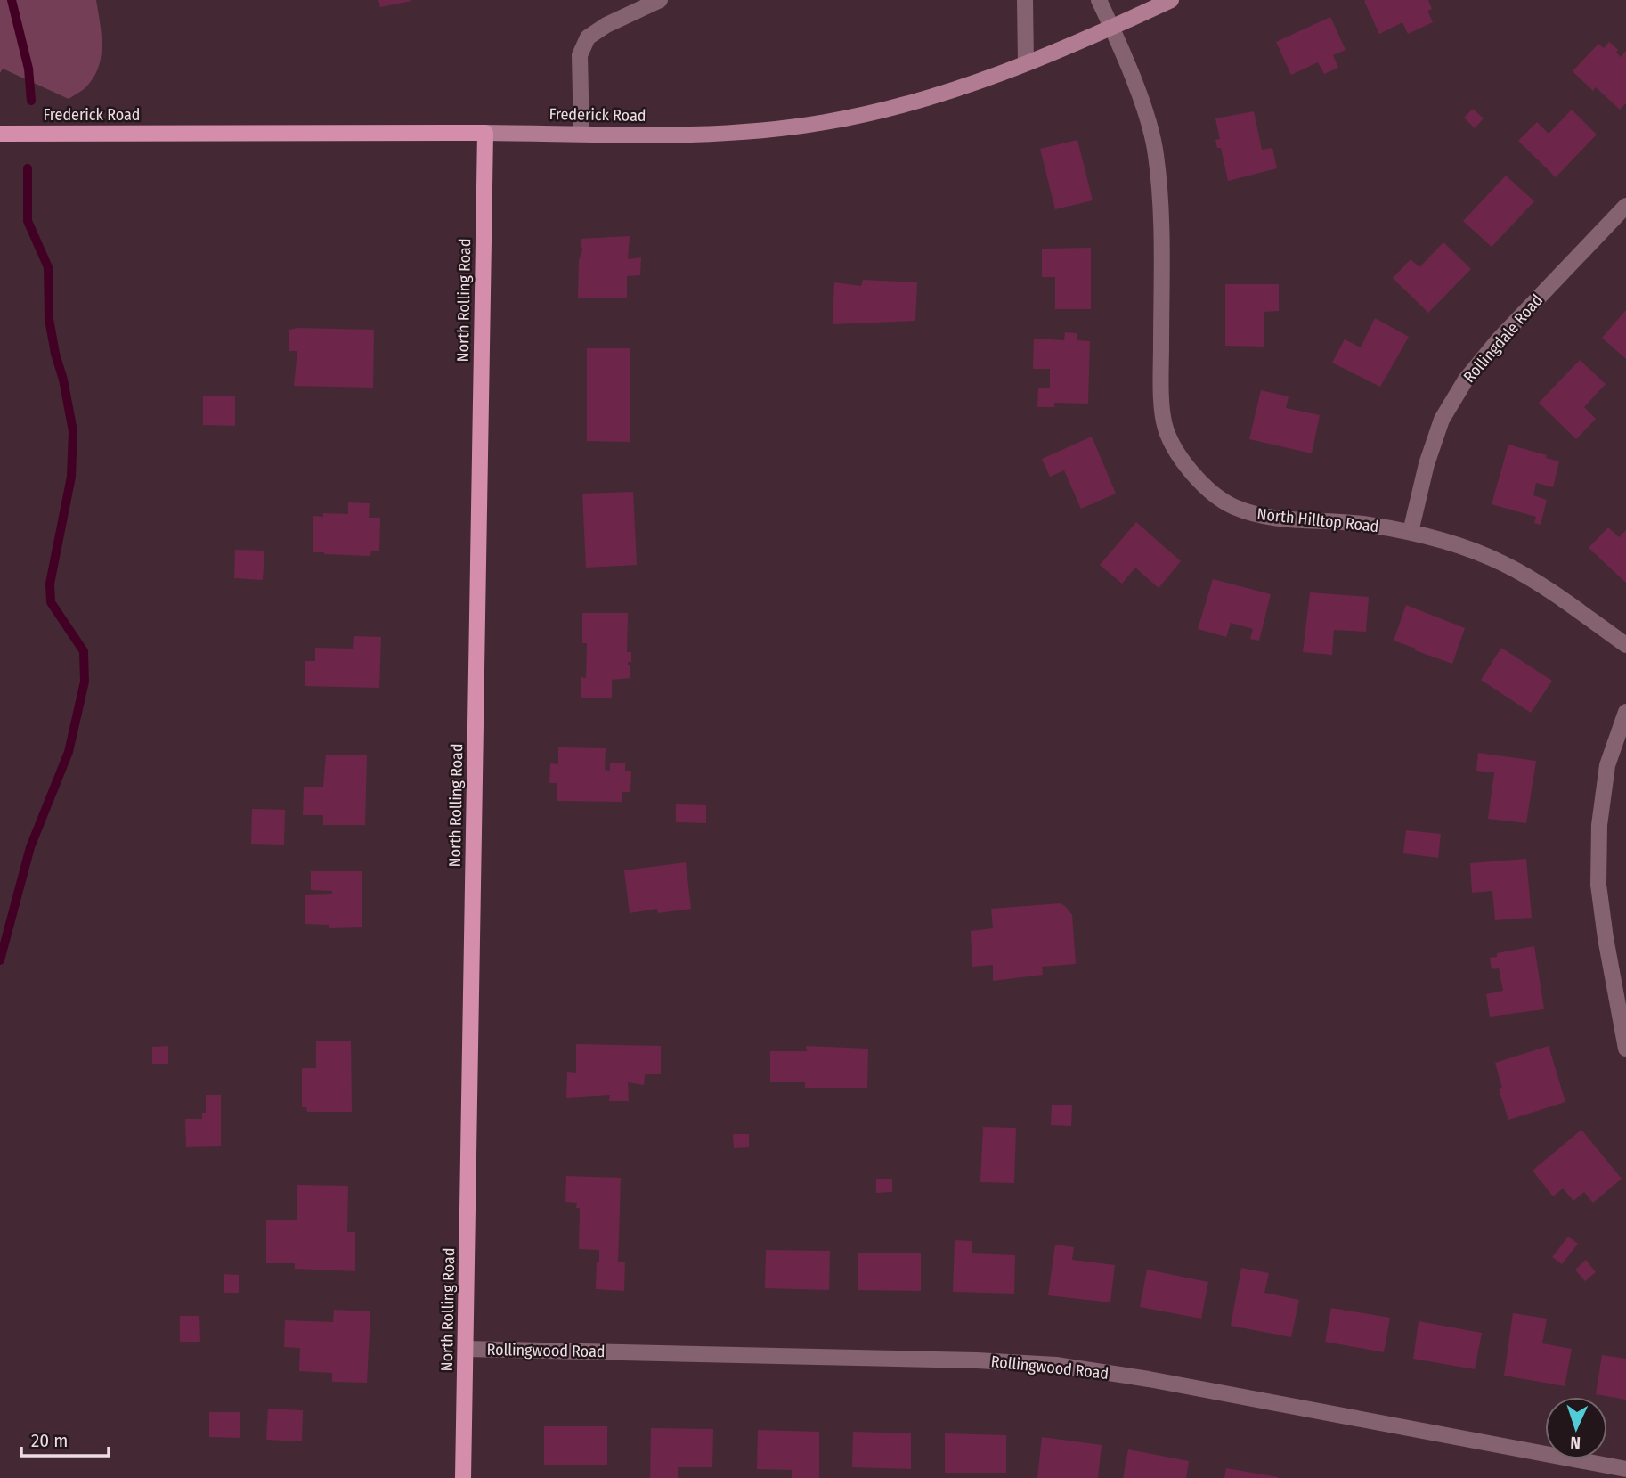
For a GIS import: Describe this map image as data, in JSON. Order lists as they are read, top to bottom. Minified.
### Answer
{"streets":{"main road":["Frederick Road","North Rolling Road"],"street":["Rollingdale Road","North Hilltop Road","Rollingwood Road"]},"crossings":[["Frederick Road","North Rolling Road"],["Frederick Road","North Hilltop Road"],["North Rolling Road","Rollingwood Road"],["Rollingdale Road","North Hilltop Road"]],"scale_bar":"20 m","north":"bottom"}
